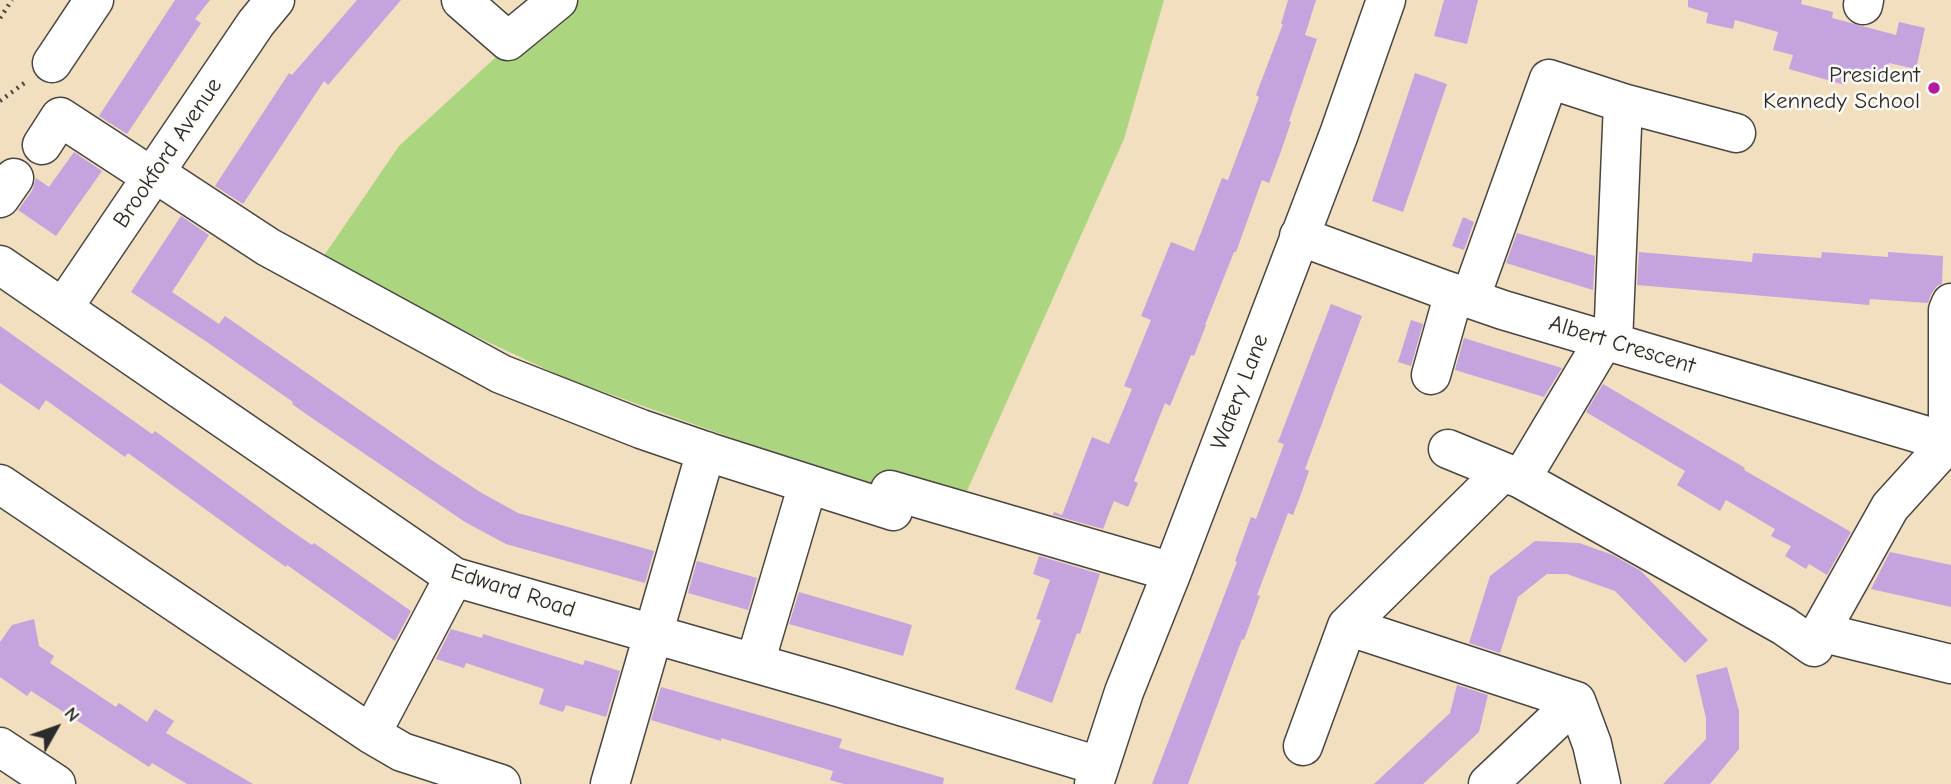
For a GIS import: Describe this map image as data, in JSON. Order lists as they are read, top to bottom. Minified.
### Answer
{"streets":{"street":["Brookford Avenue","Albert Crescent","Watery Lane","Edward Road"]},"crossings":[["Brookford Avenue","Edward Road"],["Albert Crescent","Watery Lane"],["Watery Lane","Edward Road"]],"places":["President Kennedy School"],"north":"top right"}
